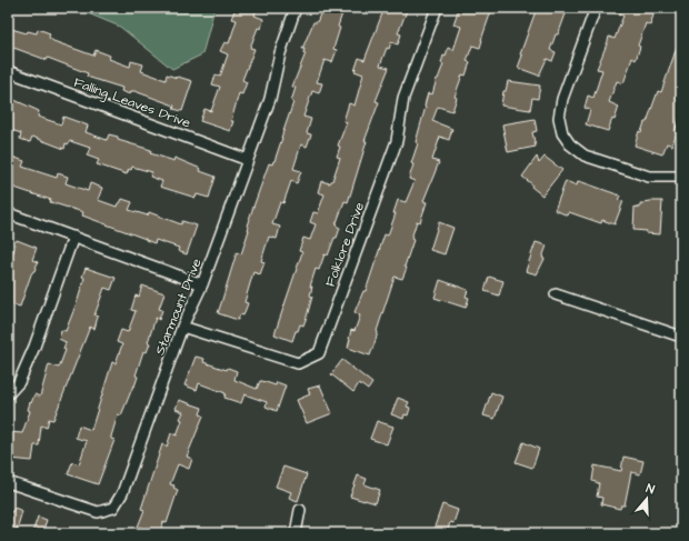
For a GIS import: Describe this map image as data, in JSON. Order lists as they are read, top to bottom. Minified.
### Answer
{"streets":{"street":["Falling Leaves Drive","Folklore Drive","Starmount Drive"]},"crossings":[["Falling Leaves Drive","Starmount Drive"],["Folklore Drive","Starmount Drive"]],"north":"top"}
